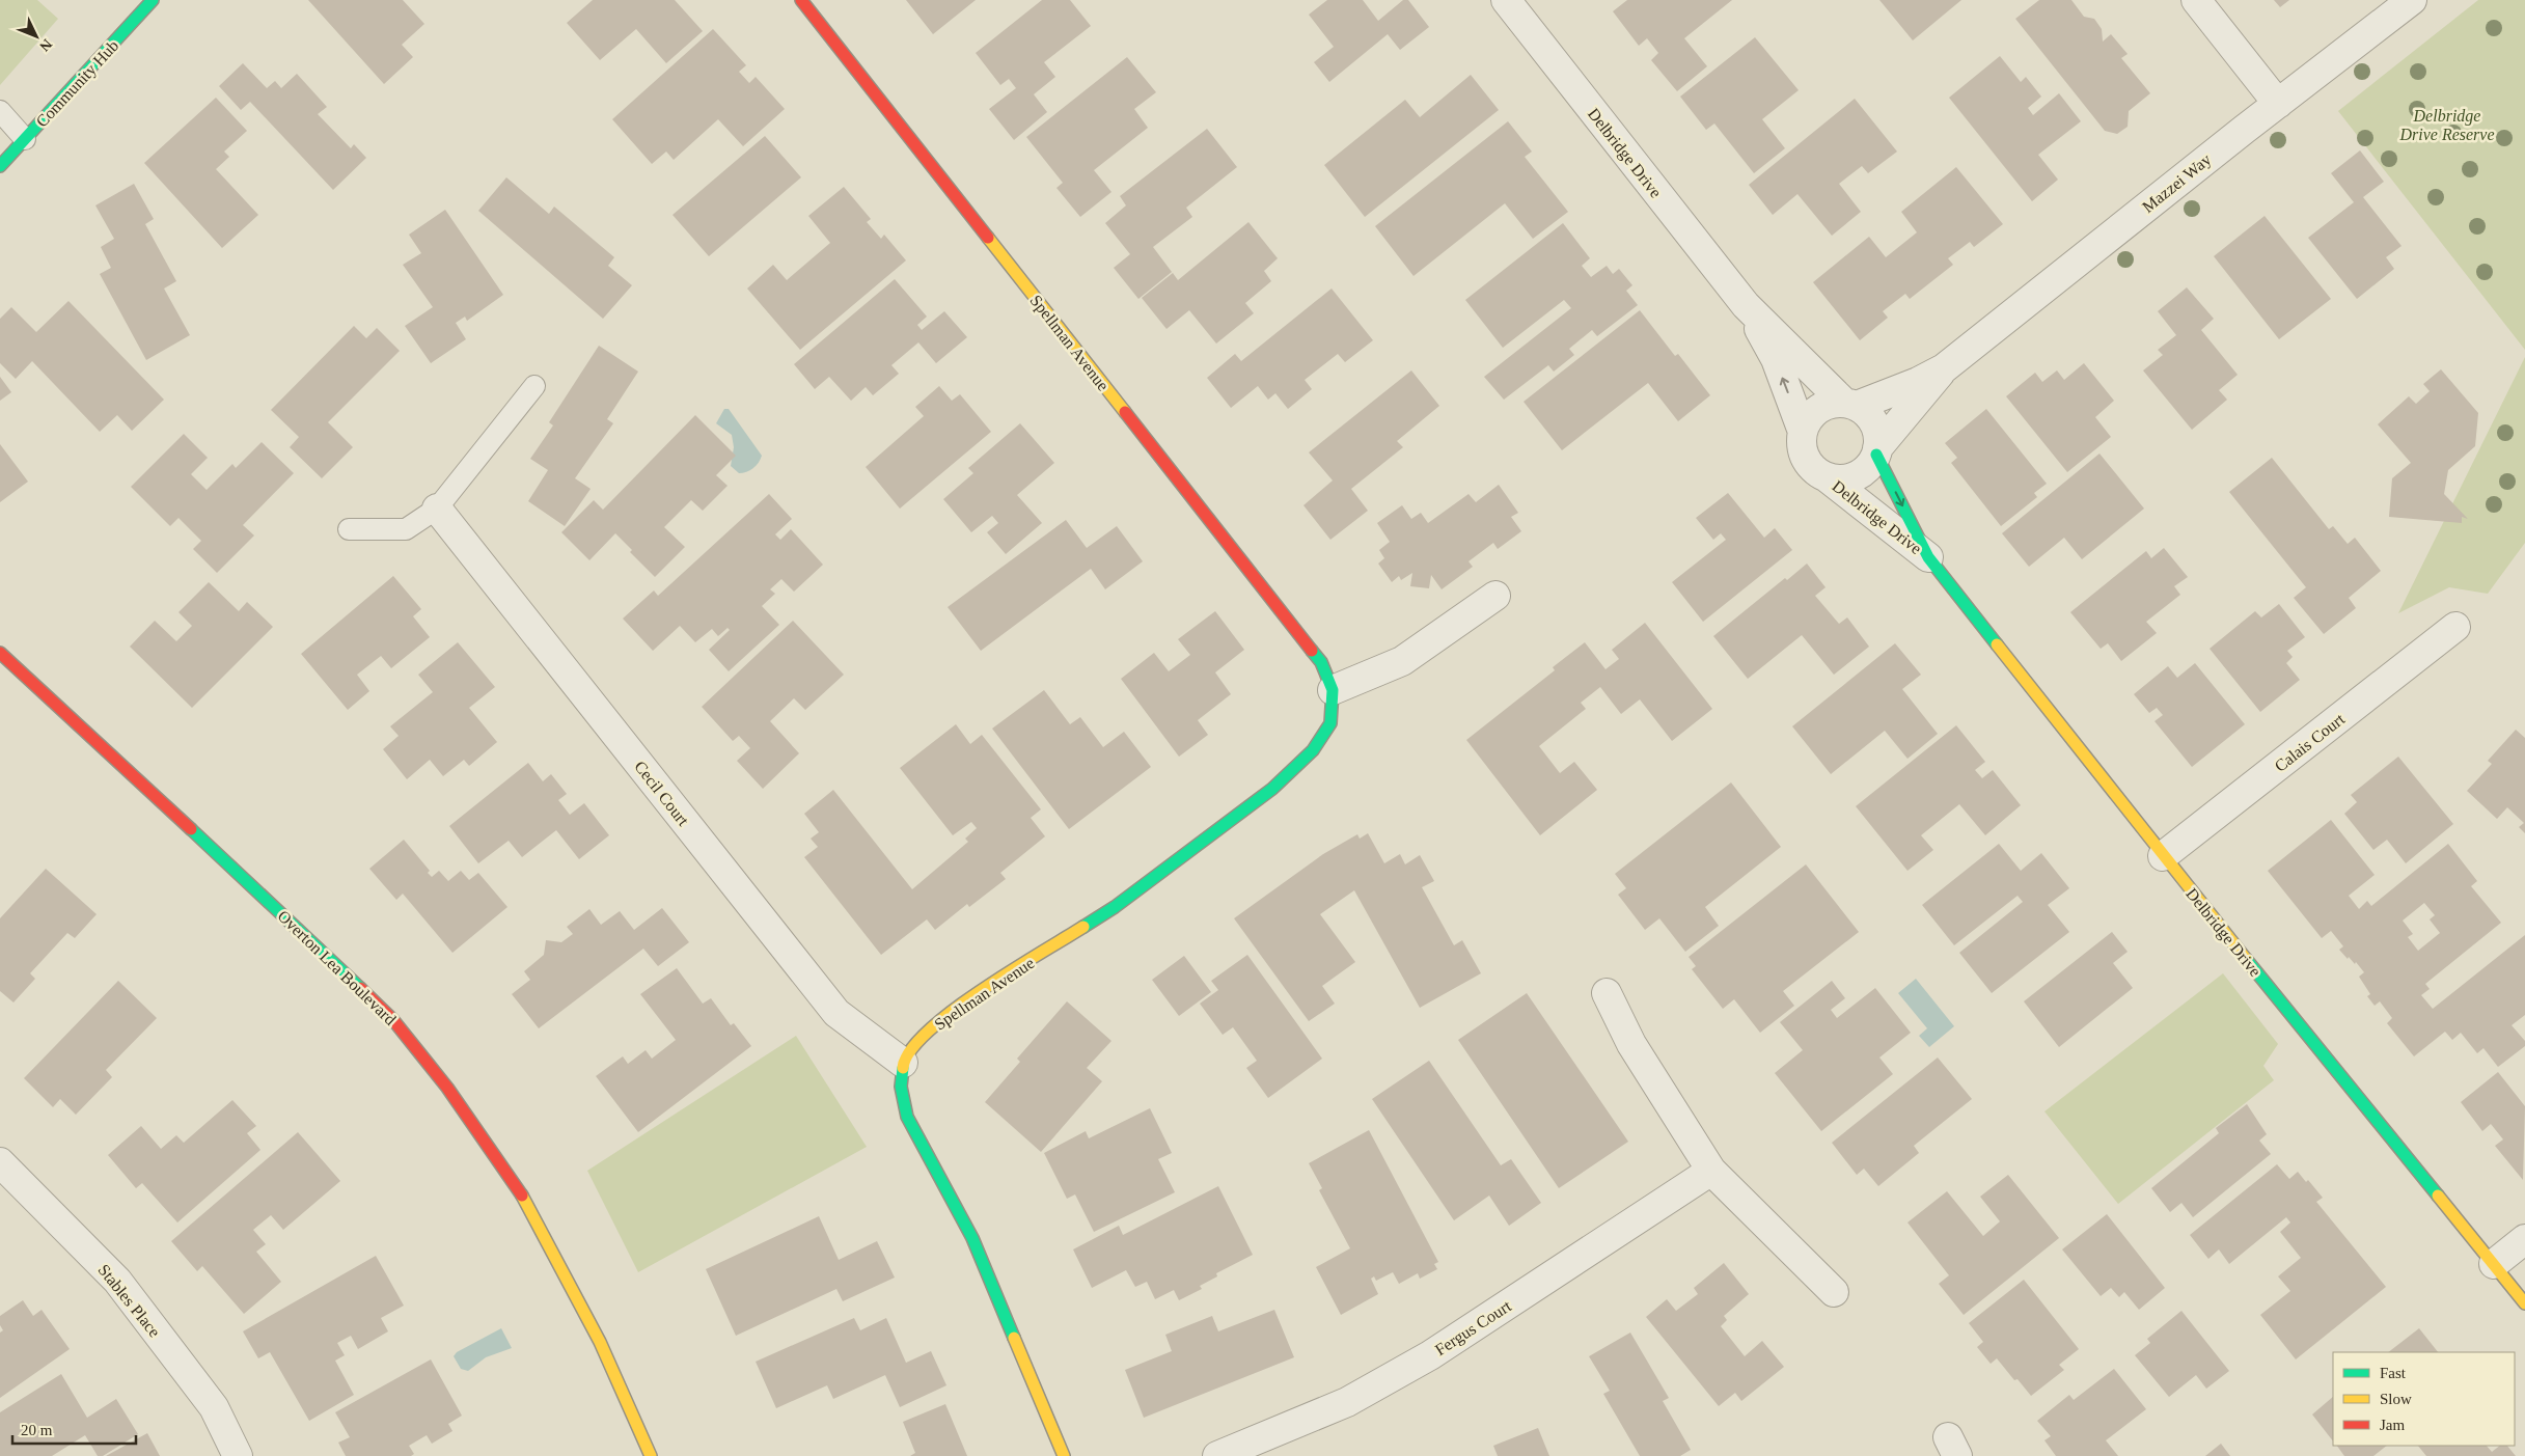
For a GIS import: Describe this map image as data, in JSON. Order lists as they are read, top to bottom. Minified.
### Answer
{"streets":{"street":["Community Hub","Delbridge Drive","Mazzei Way","Spellman Avenue","Calais Court","Cecil Court","Overton Lea Boulevard","Stables Place","Fergus Court"]},"crossings":[["Delbridge Drive","Mazzei Way"],["Delbridge Drive","Calais Court"],["Spellman Avenue","Cecil Court"]],"parks":["Delbridge Drive Reserve"],"legend":["Fast","Slow","Jam"],"scale_bar":"20 m","north":"bottom right"}
